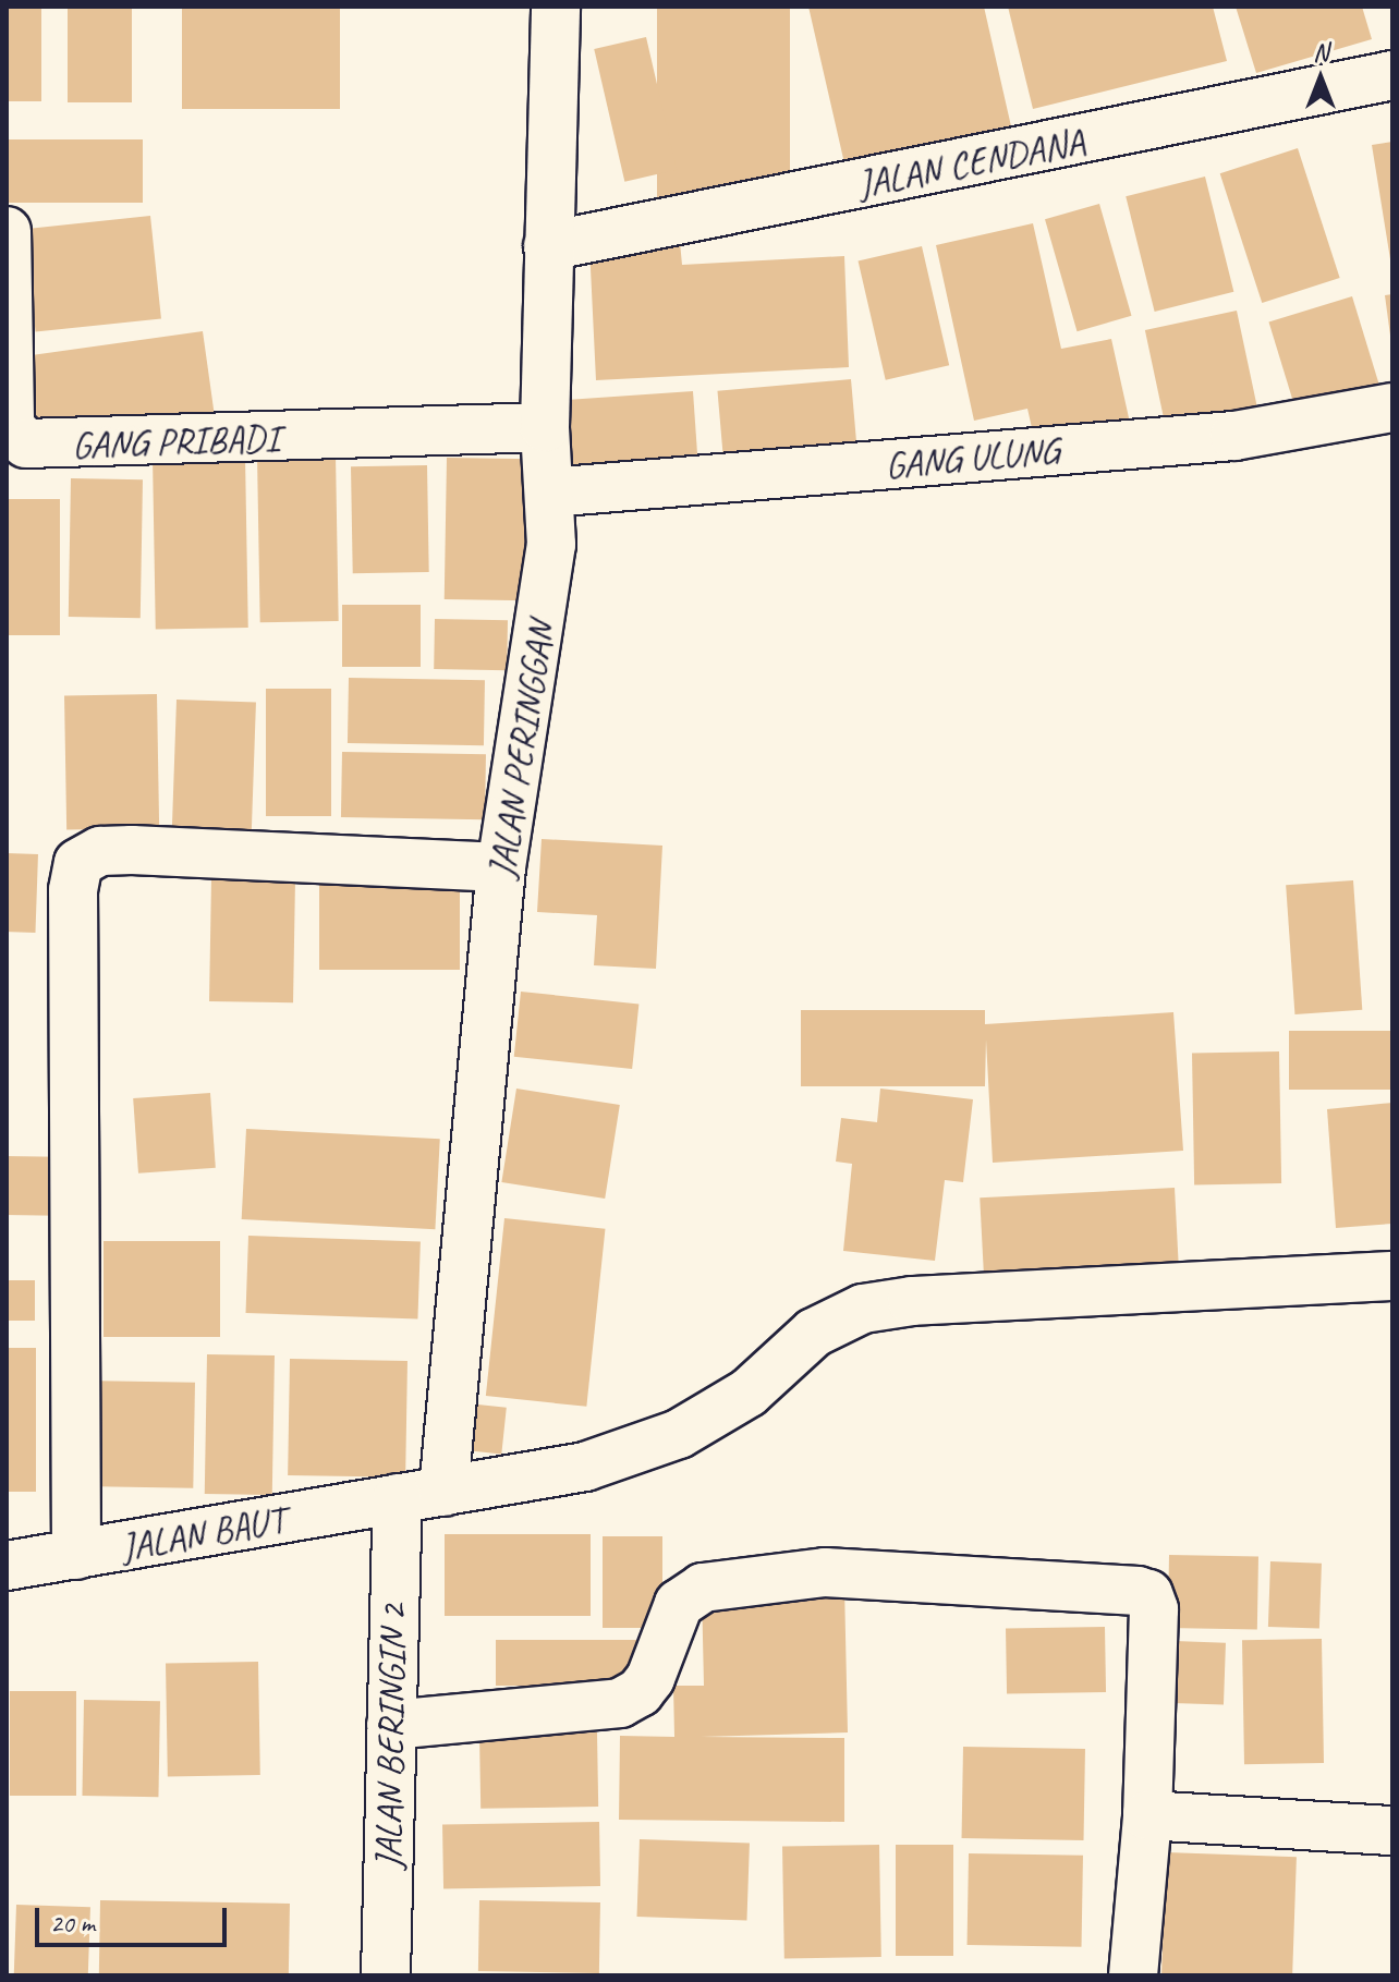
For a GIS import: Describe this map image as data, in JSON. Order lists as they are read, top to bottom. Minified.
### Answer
{"streets":{"street":["JALAN CENDANA","GANG PRIBADI","GANG ULUNG","JALAN PERINGGAN","JALAN BAUT","JALAN BERINGIN 2"]},"crossings":[["JALAN CENDANA","JALAN PERINGGAN"],["GANG PRIBADI","JALAN PERINGGAN"],["GANG ULUNG","JALAN PERINGGAN"],["JALAN PERINGGAN","JALAN BAUT"],["JALAN BAUT","JALAN BERINGIN 2"]],"scale_bar":"20 m","north":"top"}
